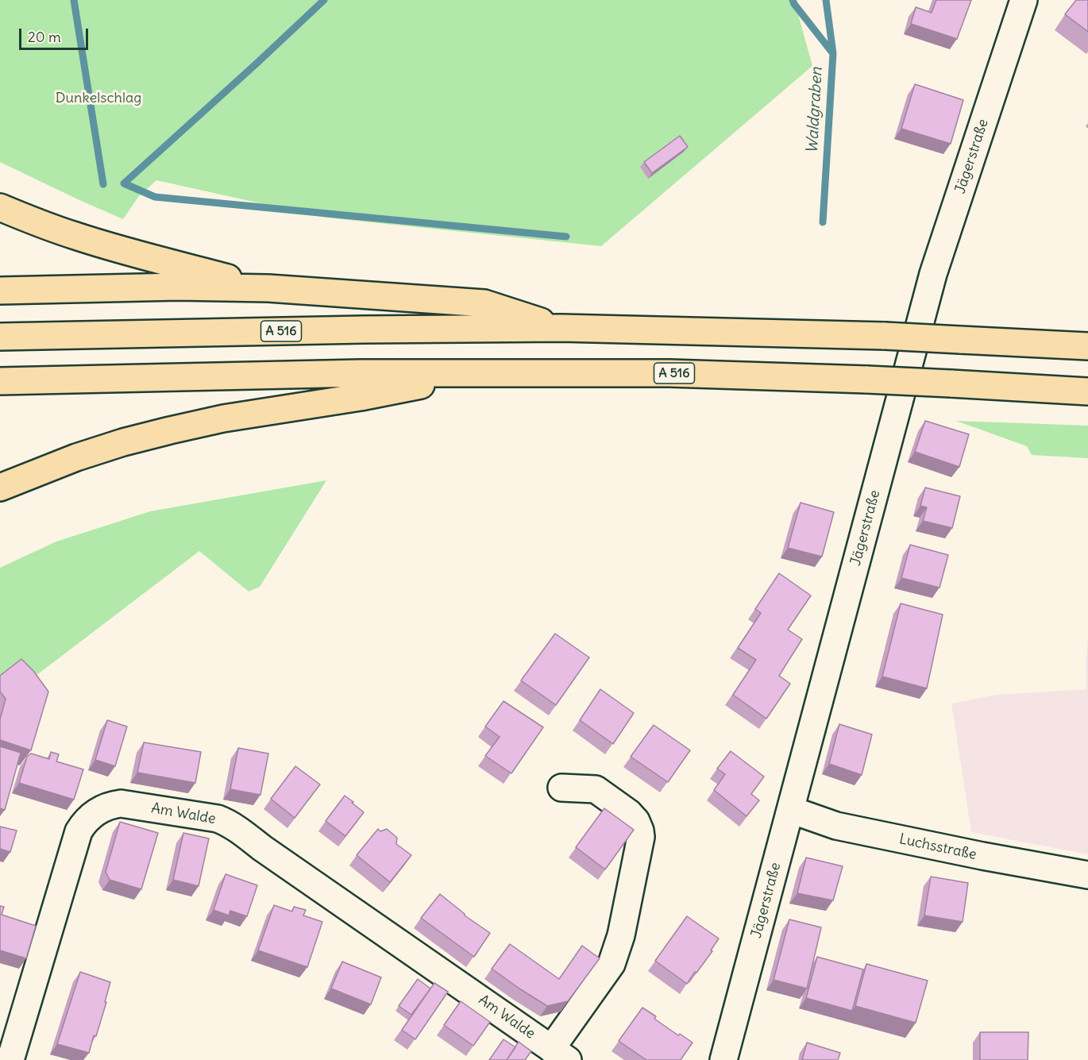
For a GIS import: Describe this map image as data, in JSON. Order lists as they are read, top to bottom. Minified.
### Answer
{"streets":{"highway":["A 516"],"street":["Jägerstraße","Am Walde","Luchsstraße"]},"crossings":[["Jägerstraße","Luchsstraße"]],"water":["Waldgraben"],"parks":["Dunkelschlag"],"scale_bar":"20 m"}
